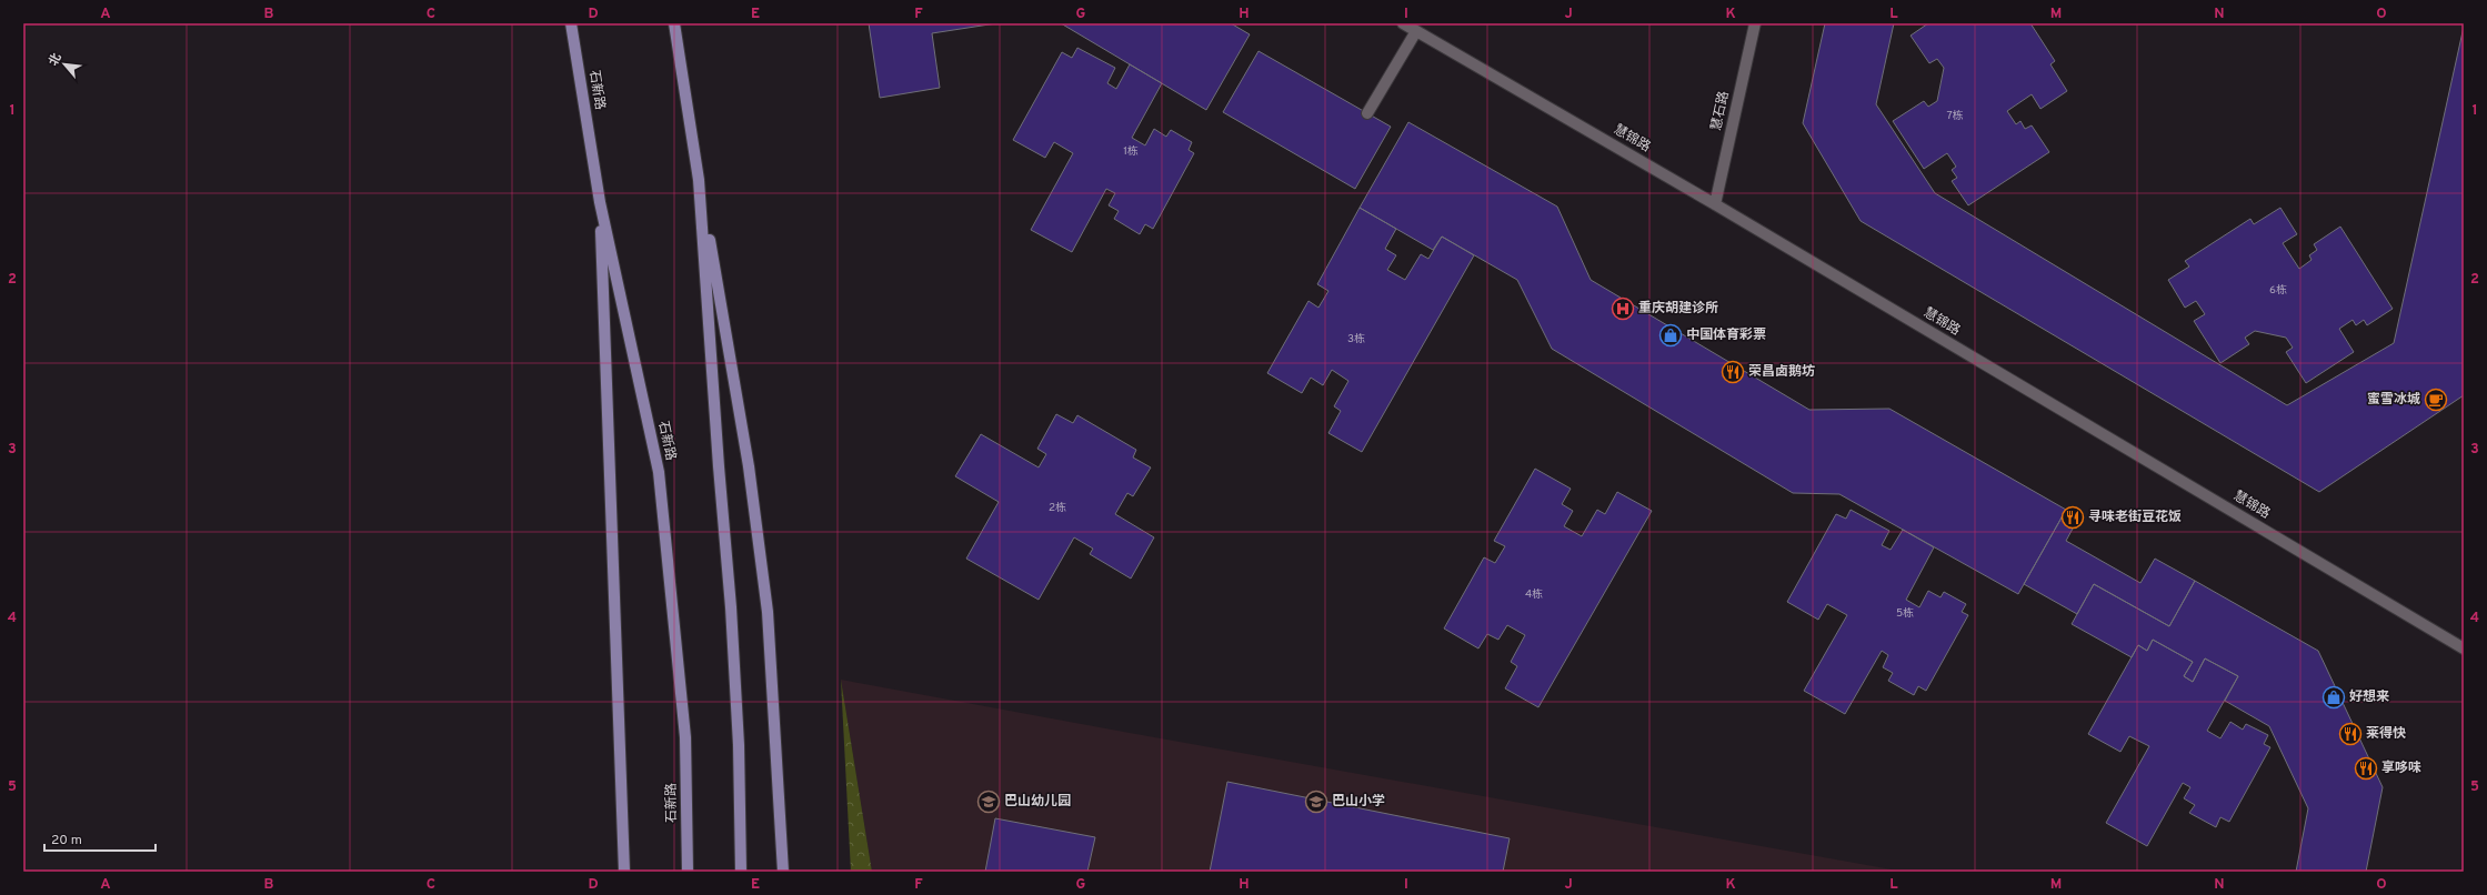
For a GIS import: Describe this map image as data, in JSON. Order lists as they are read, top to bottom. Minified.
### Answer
{"streets":{"main road":["石新路"],"street":["慧石路","慧锦路"]},"crossings":[["慧石路","慧锦路"]],"places":{"hospital":["重庆胡建诊所"],"shop":["中国体育彩票","好想来"],"restaurant":["荣昌卤鹅坊","寻味老街豆花饭","莱得快","享哆味"],"cafe":["蜜雪冰城"],"school or university":["巴山幼儿园","巴山小学"]},"house_numbers":["7栋","1栋","6栋","3栋","2栋","4栋","5栋"],"scale_bar":"20 m","north":"top left","grid":{"columns":["A","B","C","D","E","F","G","H","I","J","K","L","M","N","O"],"rows":["1","2","3","4","5"]}}
